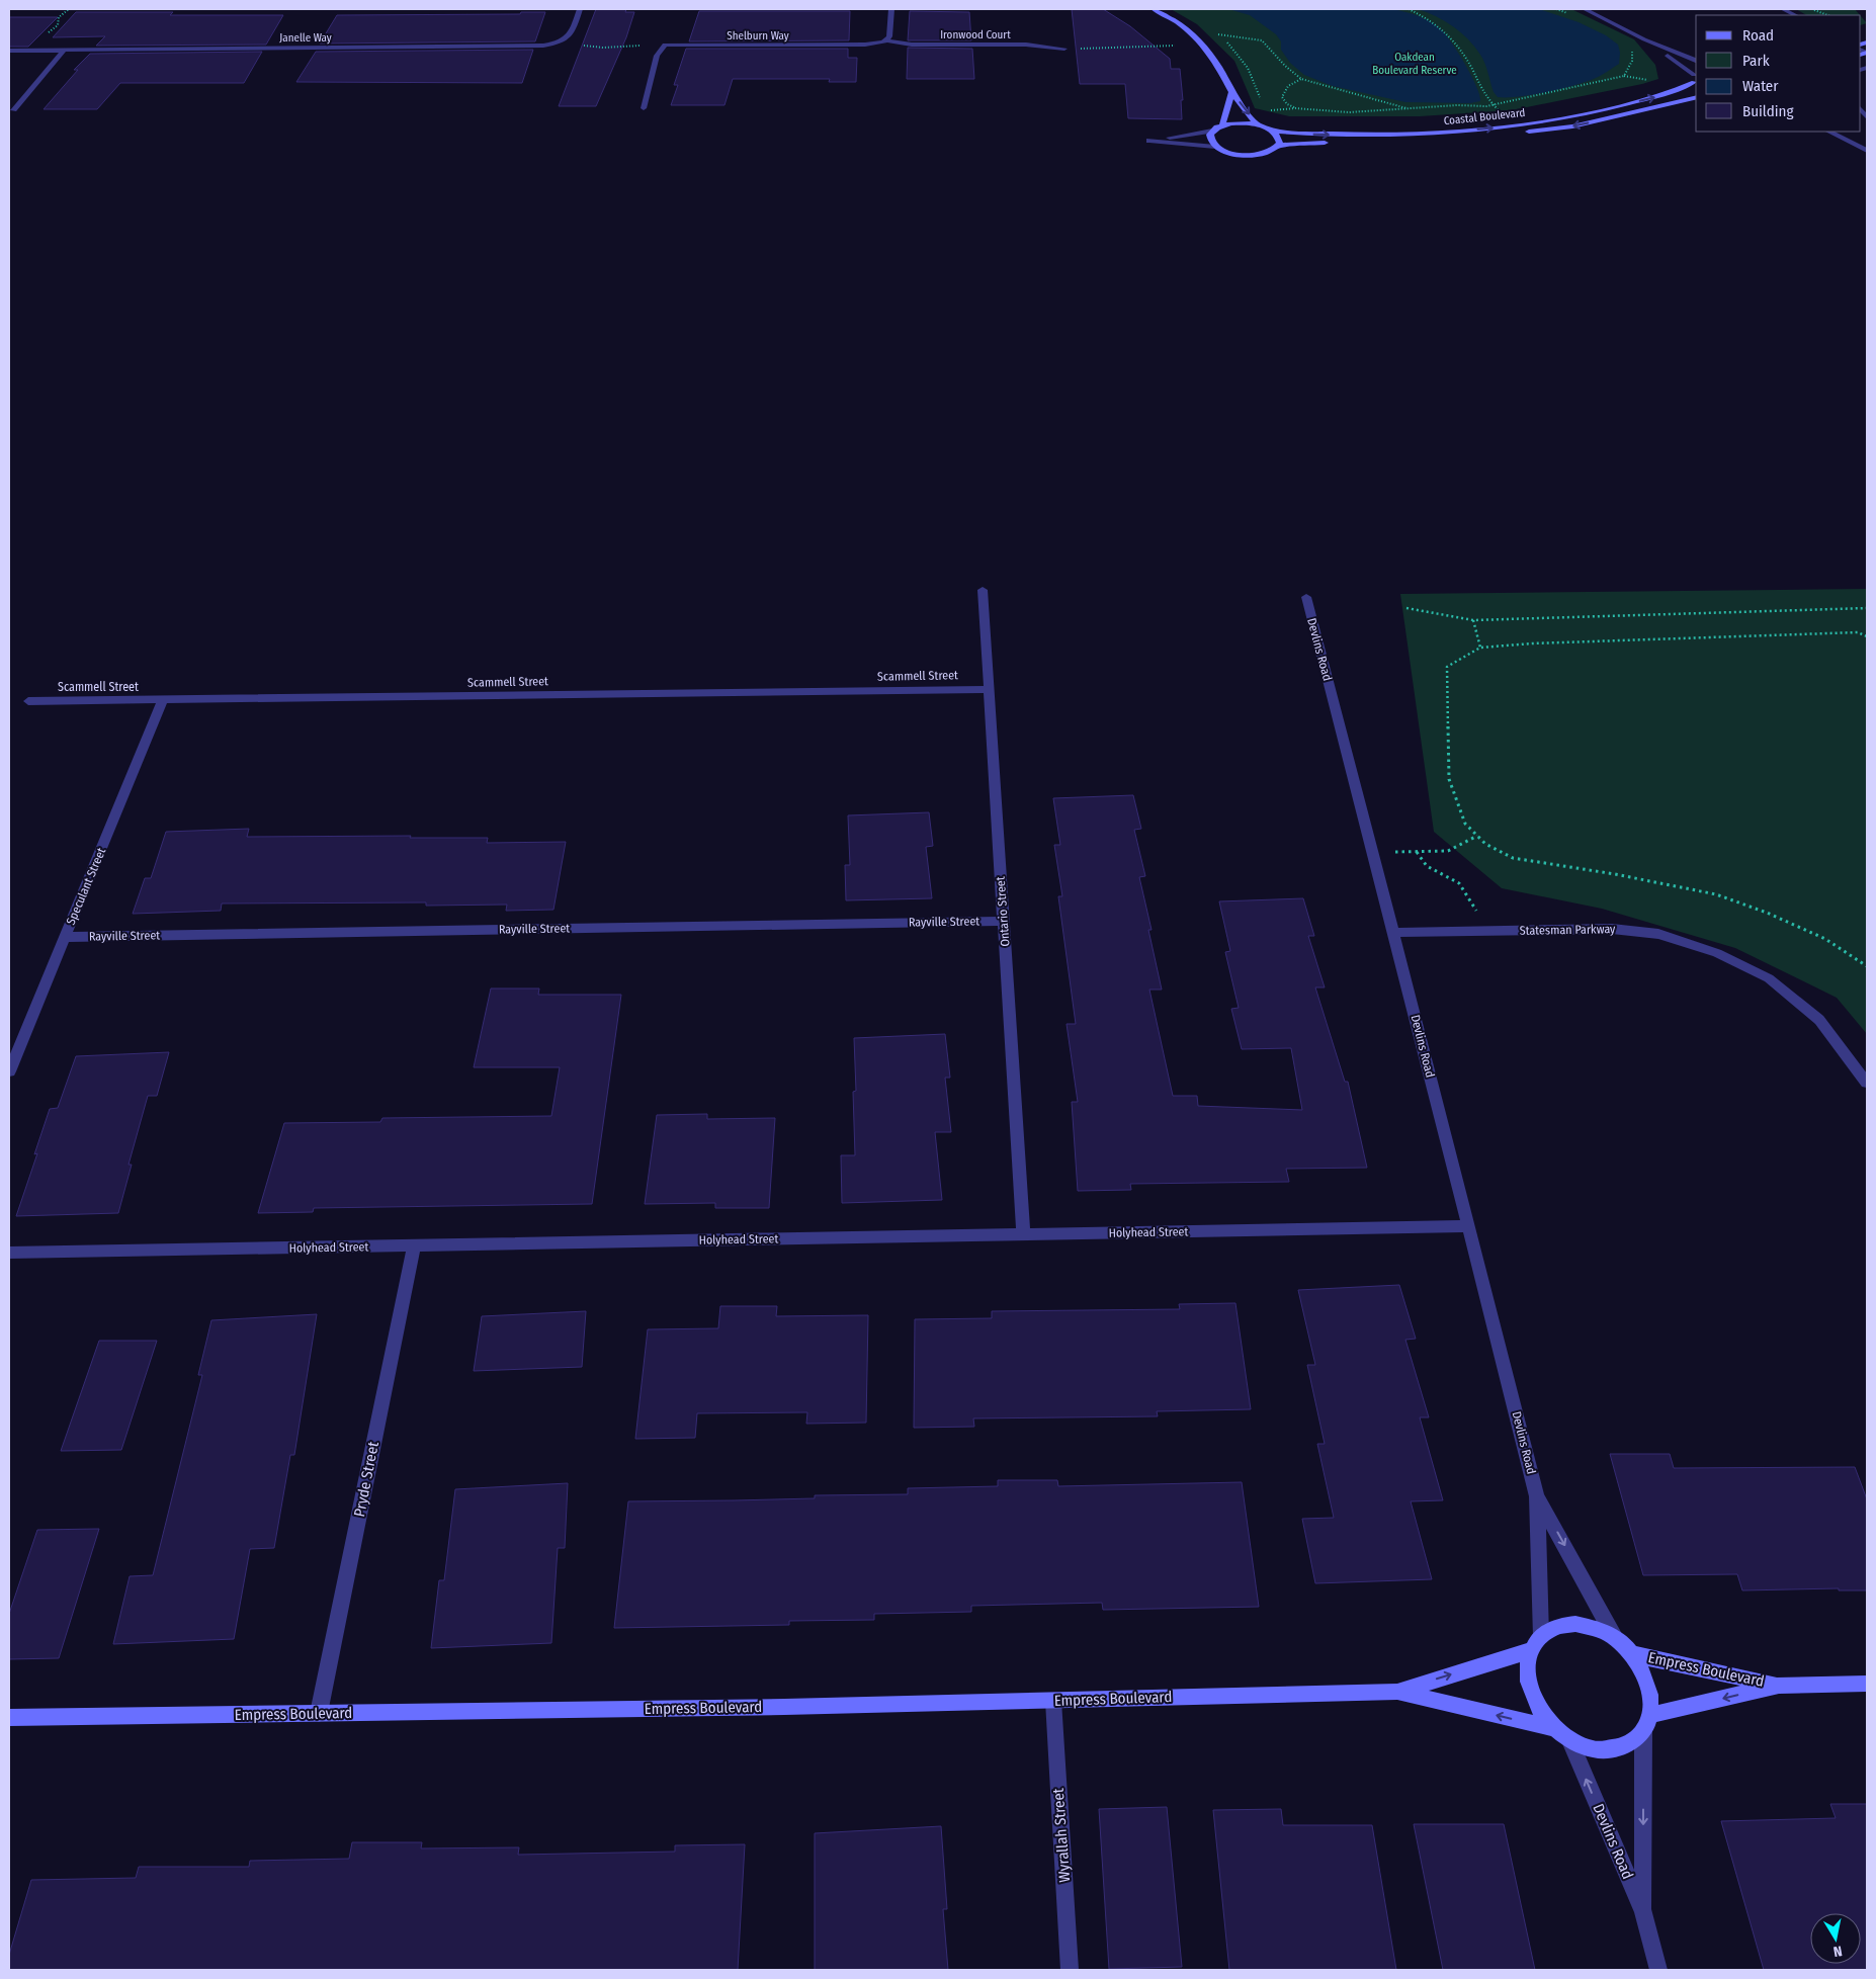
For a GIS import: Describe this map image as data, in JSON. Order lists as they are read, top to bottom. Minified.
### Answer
{"streets":{"street":["Ironwood Court","Shelburn Way","Janelle Way","Coastal Boulevard","Devlins Road","Scammell Street","Speculant Street","Ontario Street","Rayville Street","Statesman Parkway","Holyhead Street","Pryde Street","Empress Boulevard","Wyrallah Street"]},"crossings":[["Ironwood Court","Shelburn Way"],["Devlins Road","Statesman Parkway"],["Devlins Road","Holyhead Street"],["Devlins Road","Empress Boulevard"],["Scammell Street","Speculant Street"],["Scammell Street","Ontario Street"],["Speculant Street","Rayville Street"],["Ontario Street","Rayville Street"],["Ontario Street","Holyhead Street"],["Holyhead Street","Pryde Street"],["Pryde Street","Empress Boulevard"],["Empress Boulevard","Wyrallah Street"]],"parks":["Oakdean Boulevard Reserve"],"legend":["Road","Park","Water","Building"],"north":"bottom"}
